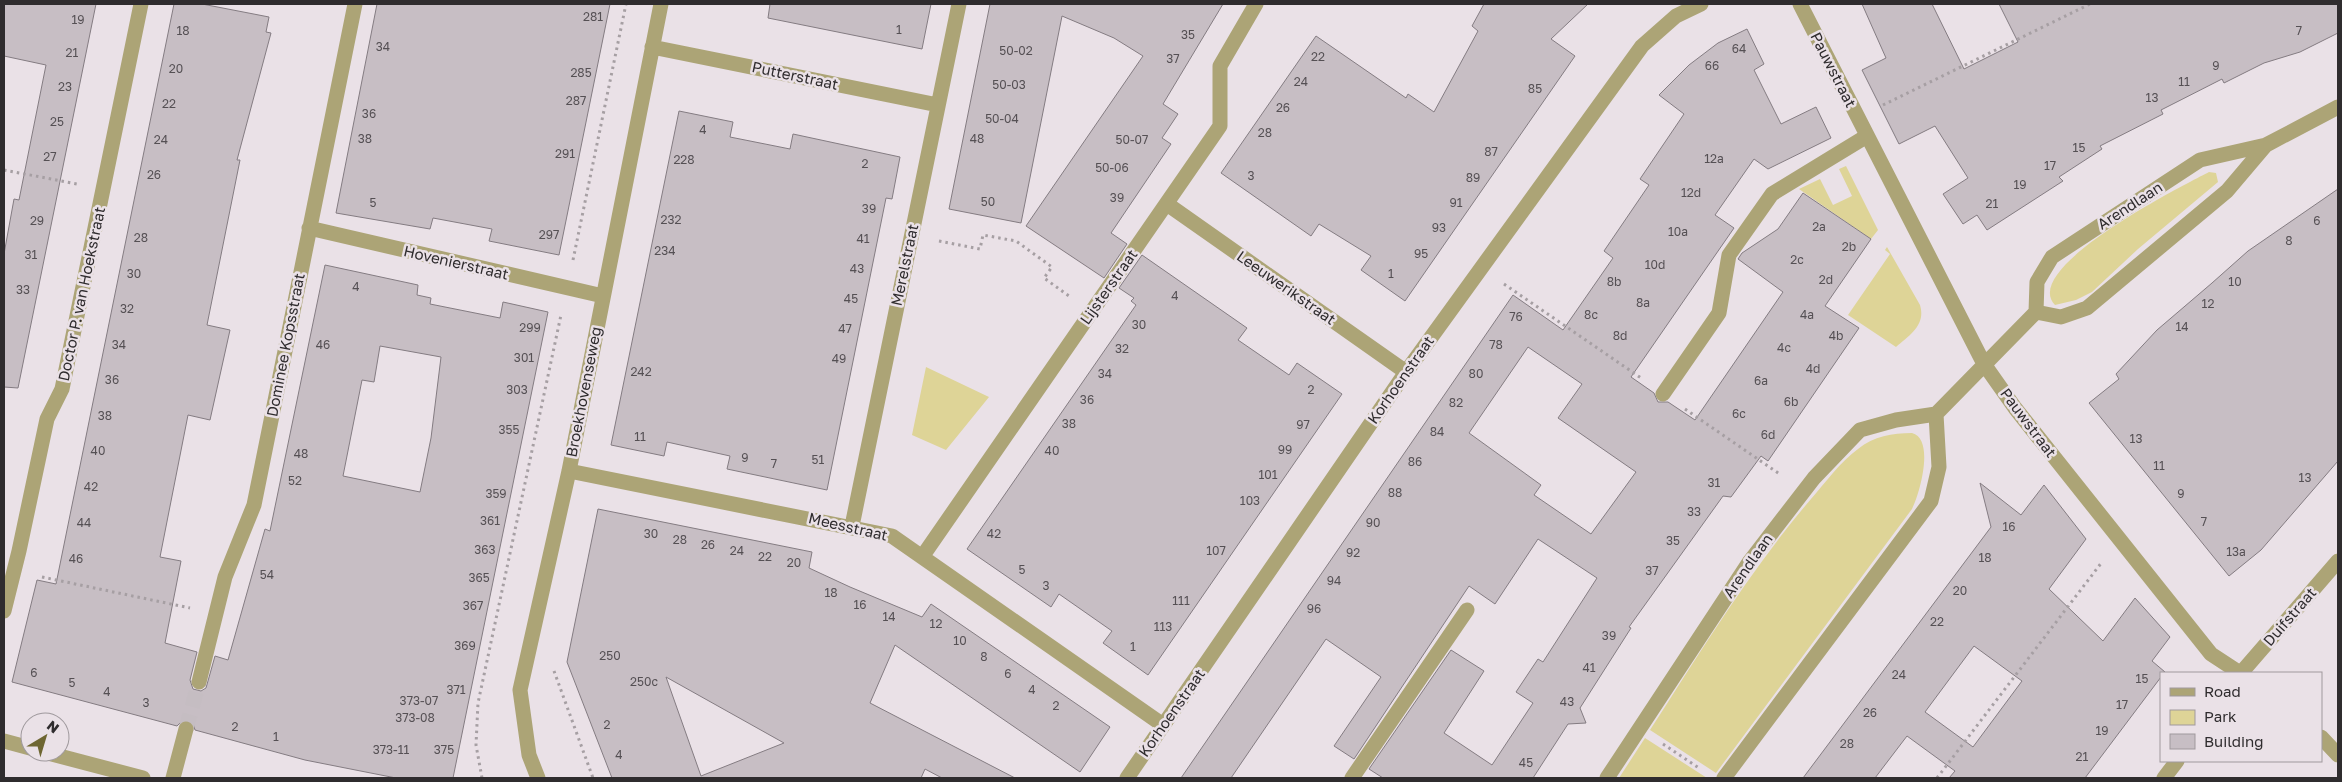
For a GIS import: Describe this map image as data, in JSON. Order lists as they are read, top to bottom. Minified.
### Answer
{"streets":{"street":["Pauwstraat","Putterstraat","Arendlaan","Hovenierstraat","Merelstraat","Lijsterstraat","Leeuwerikstraat","Doctor P. van Hoekstraat","Dominee Kopsstraat","Korhoenstraat","Broekhovenseweg","Meesstraat","Duifstraat"]},"crossings":[["Putterstraat","Merelstraat"],["Putterstraat","Broekhovenseweg"],["Hovenierstraat","Dominee Kopsstraat"],["Hovenierstraat","Broekhovenseweg"],["Merelstraat","Meesstraat"],["Lijsterstraat","Leeuwerikstraat"],["Lijsterstraat","Meesstraat"],["Leeuwerikstraat","Korhoenstraat"],["Korhoenstraat","Meesstraat"],["Broekhovenseweg","Meesstraat"]],"house_numbers":["281","19","1","18","7","35","34","64","50-02","21","22","37","66","9","20","285","24","11","50-03","23","85","13","287","22","26","36","50-04","25","4","28","38","48","24","50-07","15","87","291","27","12a","228","2","17","50-06","26","3","89","19","12d","39","50","5","91","21","39","232","29","6","2a","93","10a","297","28","41","8","2b","234","95","31","2c","10d","43","30","1","2d","8b","10","4","33","4","45","8a","12","32","8c","4a","76","30","14","299","47","8d","4b","34","46","78","4c","32","301","49","4d","242","34","80","36","6a","303","2","36","6b","82","6c","38","38","97","355","84","6d","11","13","99","40","40","48","9","51","86","7","11","101","13","52","31","42","88","359","9","103","33","361","7","44","90","16","30","42","28","35","26","363","24","107","13a","92","22","18","46","20","5","37","54","365","94","3","20","18","111","16","367","96","14","22","12","113","39","10","369","1","250","8","41","6","6","24","15","250c","5","371","4","4","373-07","43","3","17","2","26","373-08","2","2","19","1","28","373-11","375","4","21","45"],"legend":["Road","Park","Building"],"north":"top right"}
